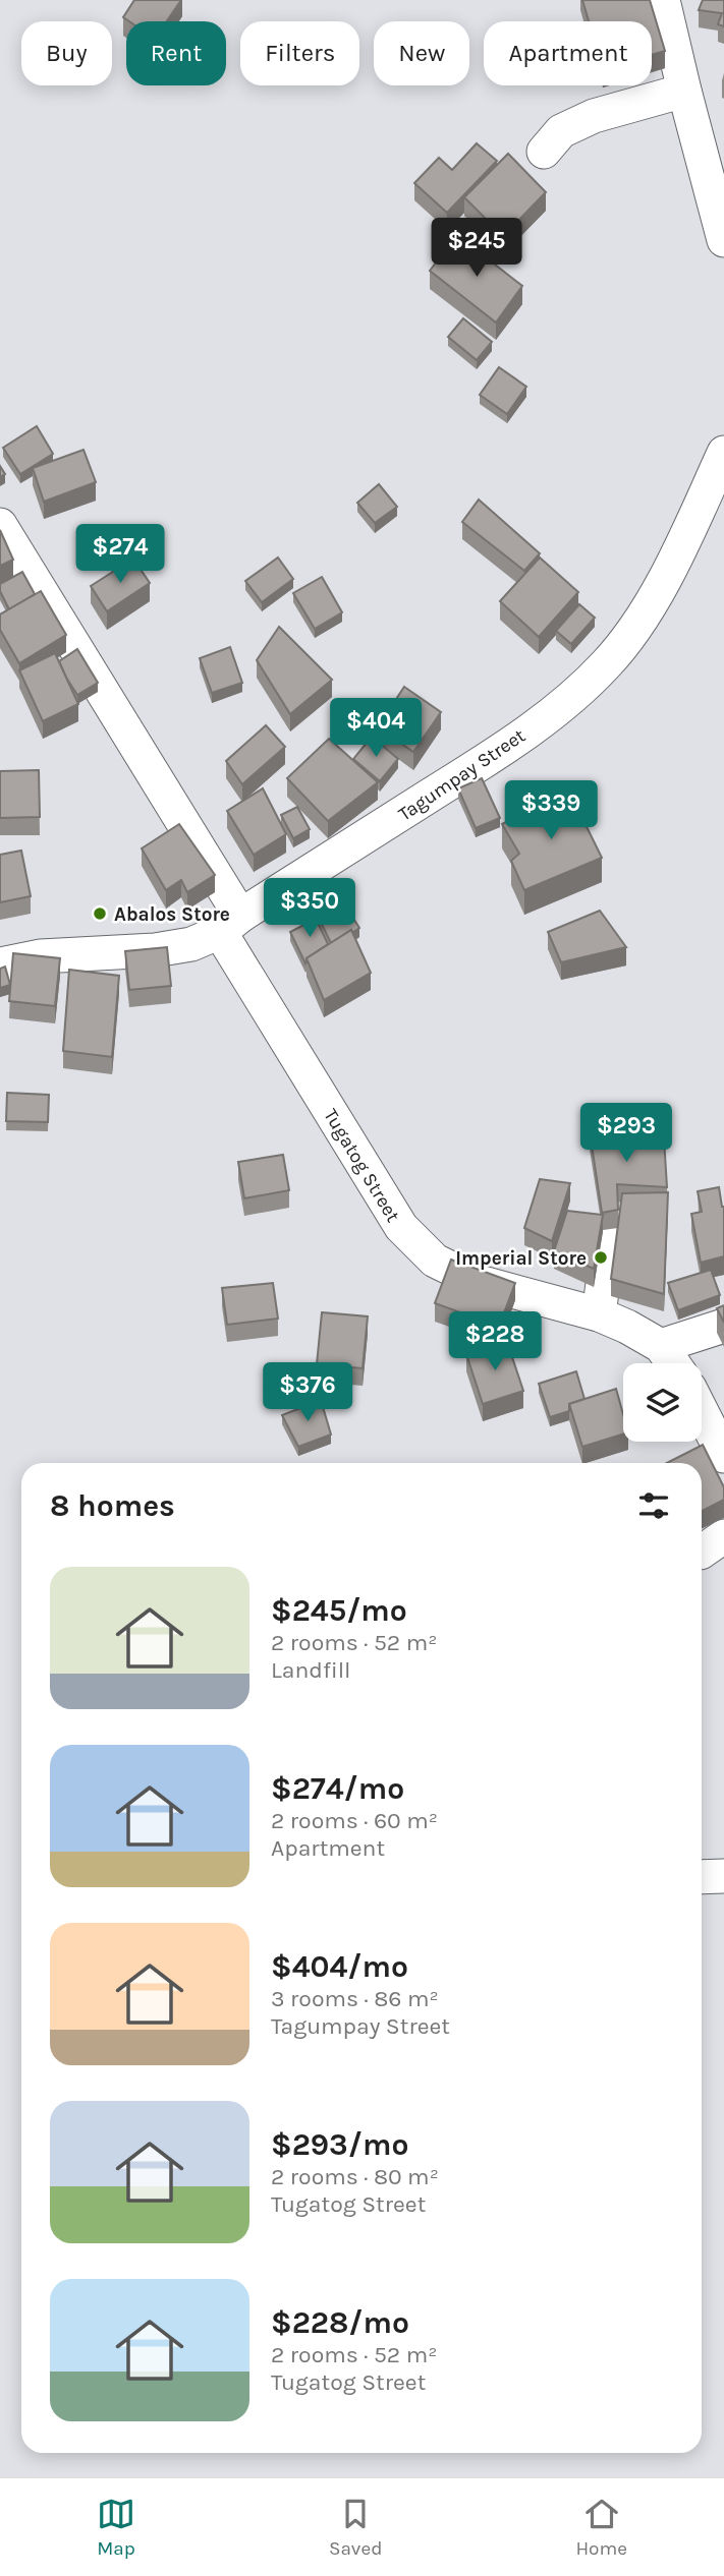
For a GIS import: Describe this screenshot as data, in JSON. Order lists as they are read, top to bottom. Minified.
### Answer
{"streets":{"street":["Tagumpay Street","Tugatog Street"]},"crossings":[["Tagumpay Street","Tugatog Street"]],"places":["Abalos Store","Imperial Store"],"page":{"chip":["Buy","Rent","Filters","New","Apartment"],"price":["$245","$274","$404","$339","$350","$293","$228","$376"],"heading":"8 homes","list":[{"name":"$245/mo","note":"2 rooms · 52 m² · Landfill"},{"name":"$274/mo","note":"2 rooms · 60 m² · Apartment"},{"name":"$404/mo","note":"3 rooms · 86 m² · Tagumpay Street"},{"name":"$293/mo","note":"2 rooms · 80 m² · Tugatog Street"},{"name":"$228/mo","note":"2 rooms · 52 m² · Tugatog Street"}],"tabs":["Map","Saved","Home"]}}
